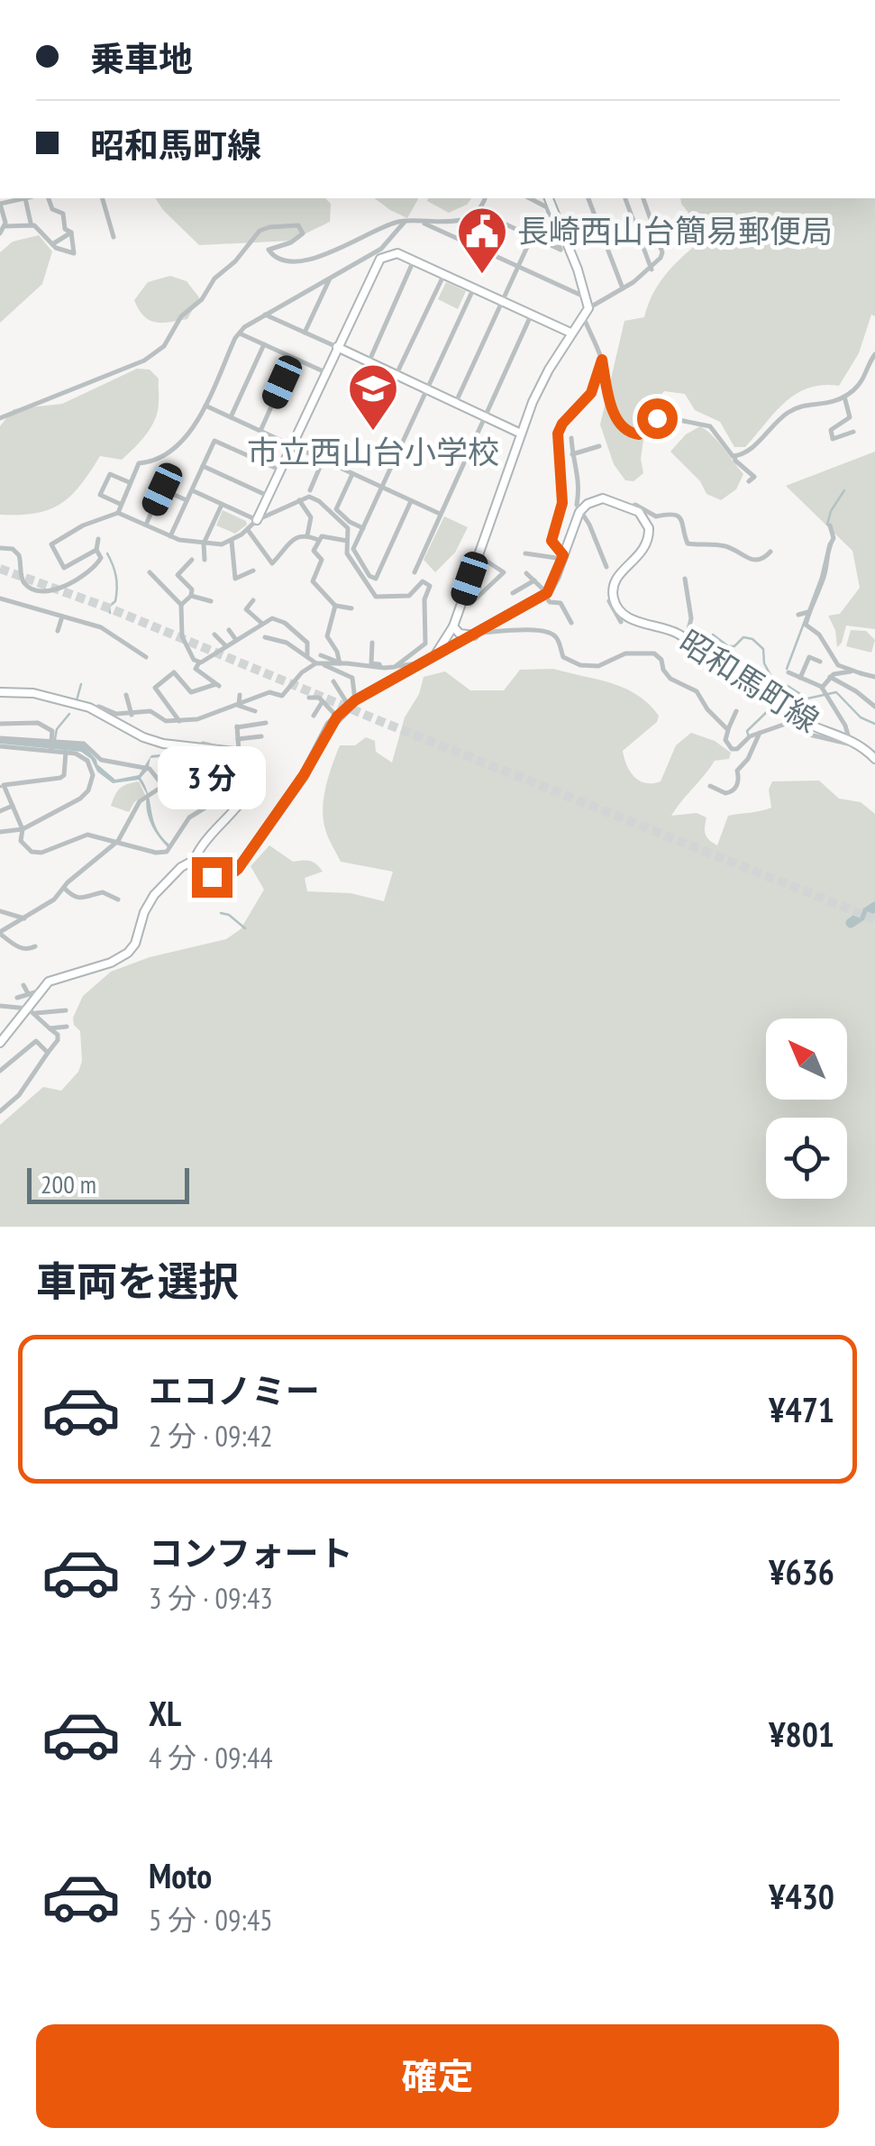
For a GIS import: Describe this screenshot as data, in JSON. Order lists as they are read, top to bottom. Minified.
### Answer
{"streets":{"street":["昭和馬町線"]},"places":{"public building":["長崎西山台簡易郵便局"],"school or university":["市立西山台小学校"]},"scale_bar":"200 m","north":"top left","page":{"banner":["乗車地","昭和馬町線"],"bubble":"3 分","scale":"200 m","heading":"車両を選択","list":[{"name":"エコノミー","note":"2 分 · 09:42","value":"¥471"},{"name":"コンフォート","note":"3 分 · 09:43","value":"¥636"},{"name":"XL","note":"4 分 · 09:44","value":"¥801"},{"name":"Moto","note":"5 分 · 09:45","value":"¥430"}],"buttons":"確定"}}
